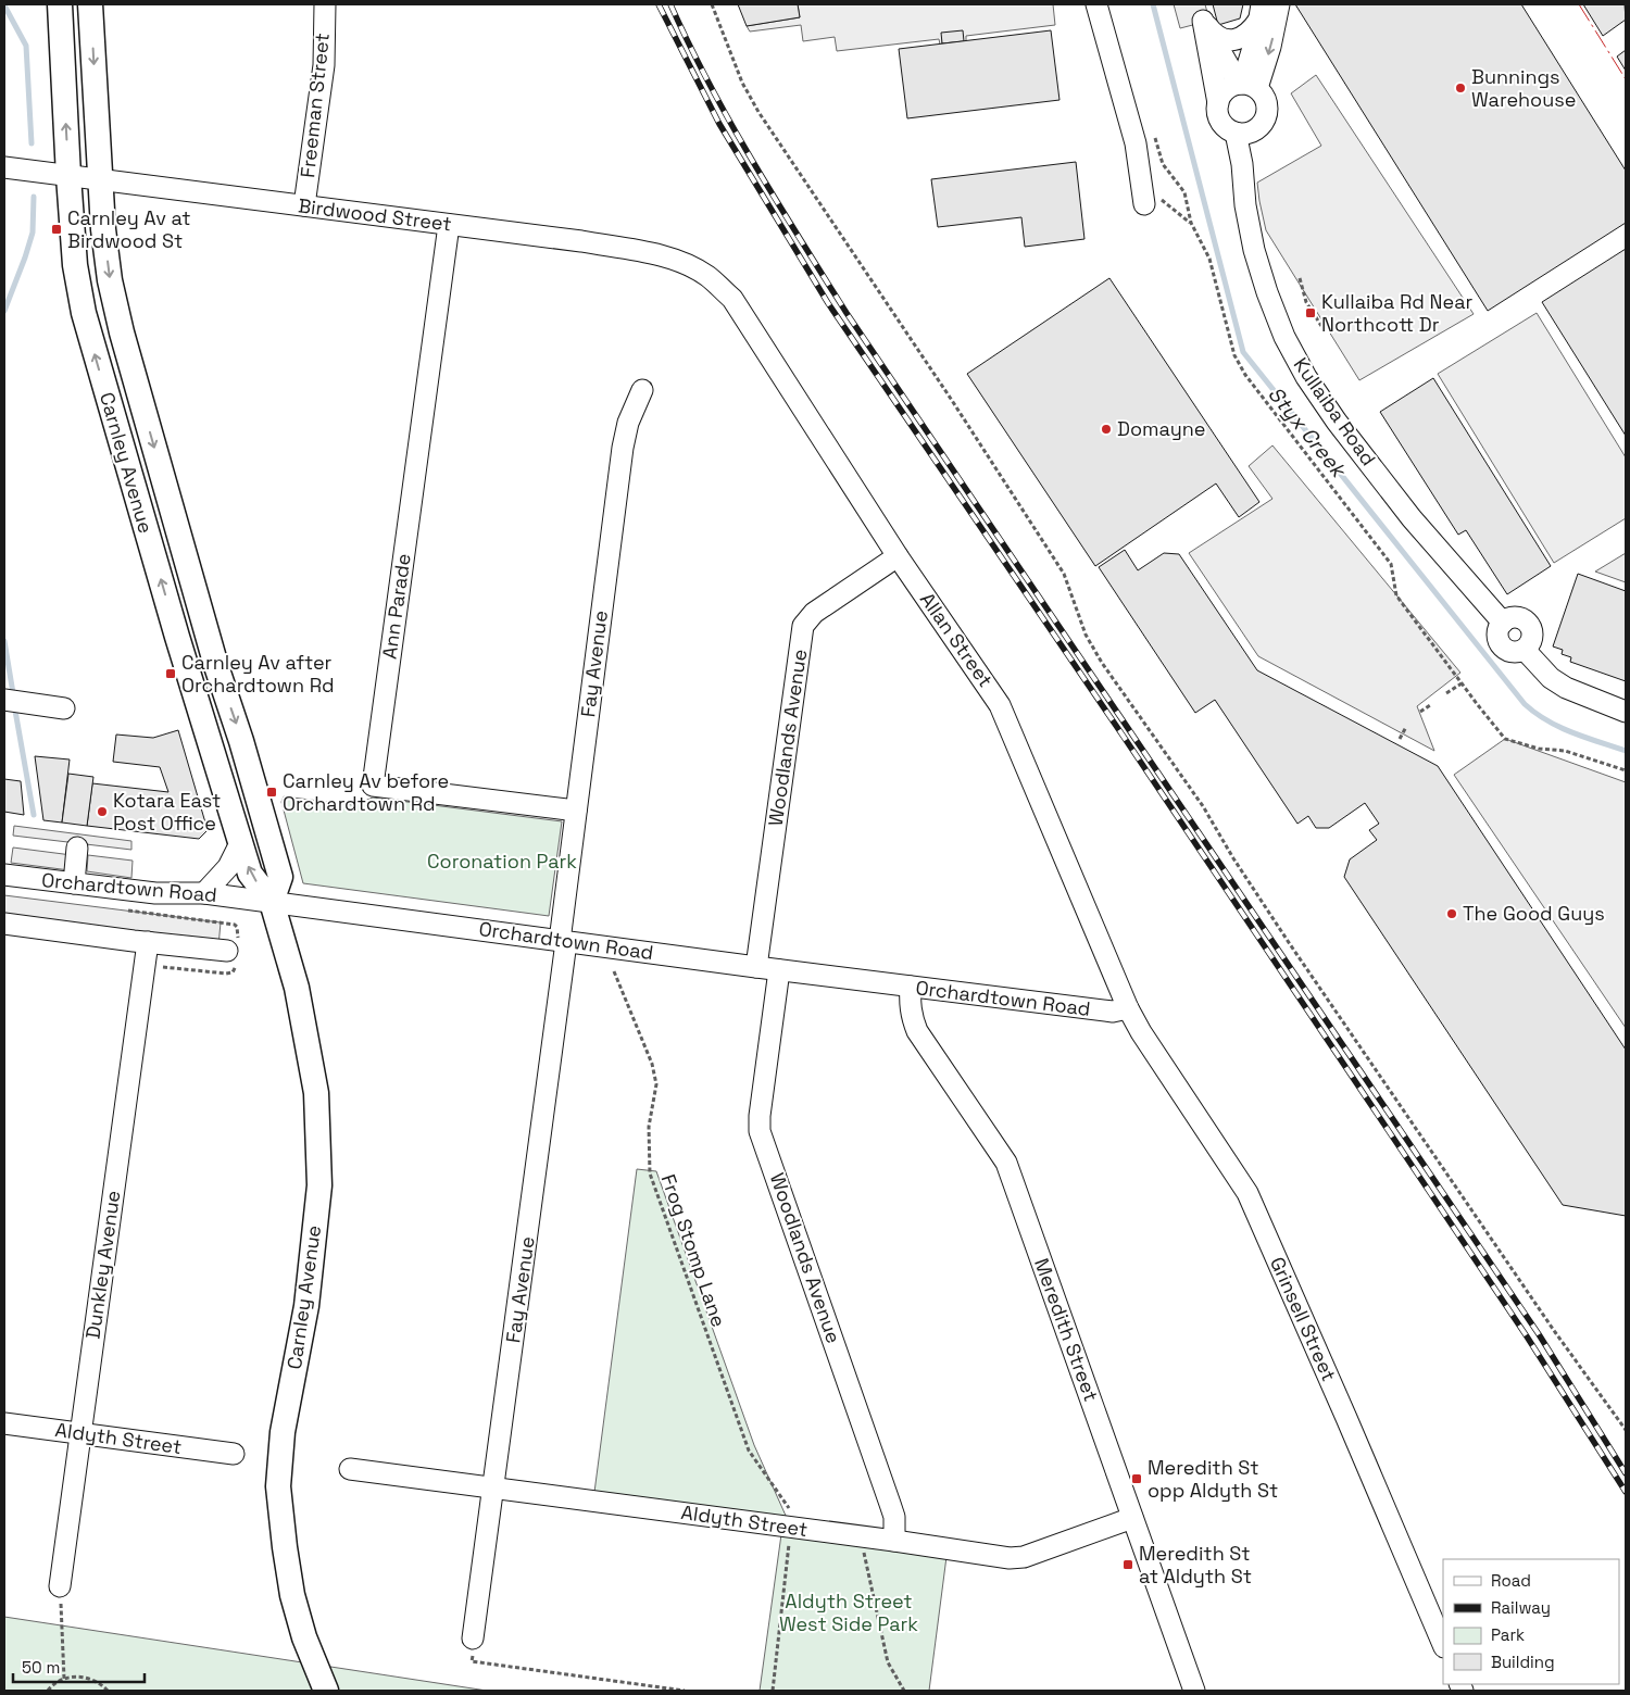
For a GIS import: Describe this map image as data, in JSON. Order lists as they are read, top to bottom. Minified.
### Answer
{"streets":{"main road":["Carnley Avenue"],"street":["Freeman Street","Birdwood Street","Kullaiba Road","Ann Parade","Allan Street","Fay Avenue","Woodlands Avenue","Orchardtown Road","Dunkley Avenue","Grinsell Street","Meredith Street","Aldyth Street"],"path":["Frog Stomp Lane"]},"crossings":[["Freeman Street","Birdwood Street"],["Birdwood Street","Carnley Avenue"],["Birdwood Street","Ann Parade"],["Birdwood Street","Allan Street"],["Carnley Avenue","Orchardtown Road"],["Ann Parade","Fay Avenue"],["Allan Street","Woodlands Avenue"],["Allan Street","Orchardtown Road"],["Allan Street","Grinsell Street"],["Fay Avenue","Orchardtown Road"],["Fay Avenue","Aldyth Street"],["Woodlands Avenue","Orchardtown Road"],["Woodlands Avenue","Aldyth Street"],["Orchardtown Road","Grinsell Street"],["Orchardtown Road","Meredith Street"],["Frog Stomp Lane","Aldyth Street"],["Dunkley Avenue","Aldyth Street"],["Meredith Street","Aldyth Street"]],"water":["Styx Creek"],"parks":["Coronation Park","Aldyth Street West Side Park"],"places":{"other":["Bunnings Warehouse","Domayne","Kotara East Post Office","The Good Guys"],"transit":["Carnley Av at Birdwood St","Kullaiba Rd Near Northcott Dr","Carnley Av after Orchardtown Rd","Carnley Av before Orchardtown Rd","Meredith St opp Aldyth St","Meredith St at Aldyth St"]},"legend":["Road","Railway","Park","Building"],"scale_bar":"50 m"}
